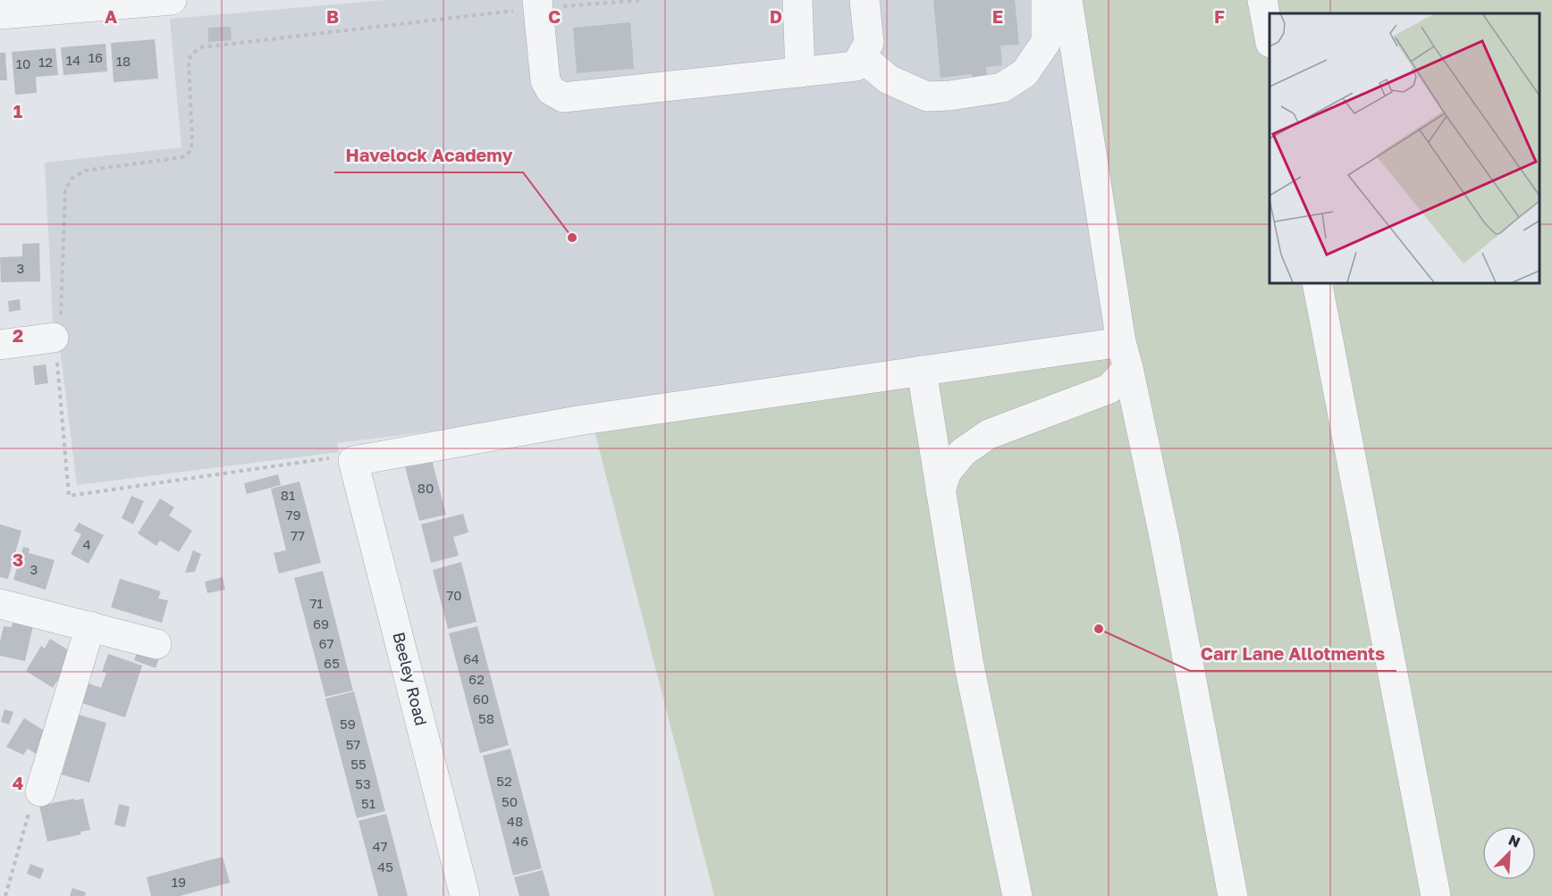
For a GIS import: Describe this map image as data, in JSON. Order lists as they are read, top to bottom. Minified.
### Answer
{"streets":{"street":["Beeley Road"]},"places":["Havelock Academy","Carr Lane Allotments"],"house_numbers":["16","14","18","12","10","3","80","81","79","77","4","3","70","71","69","67","64","65","62","60","58","59","57","55","52","53","50","51","48","46","47","45","19"],"north":"top right","grid":{"columns":["A","B","C","D","E","F"],"rows":["1","2","3","4"]}}
